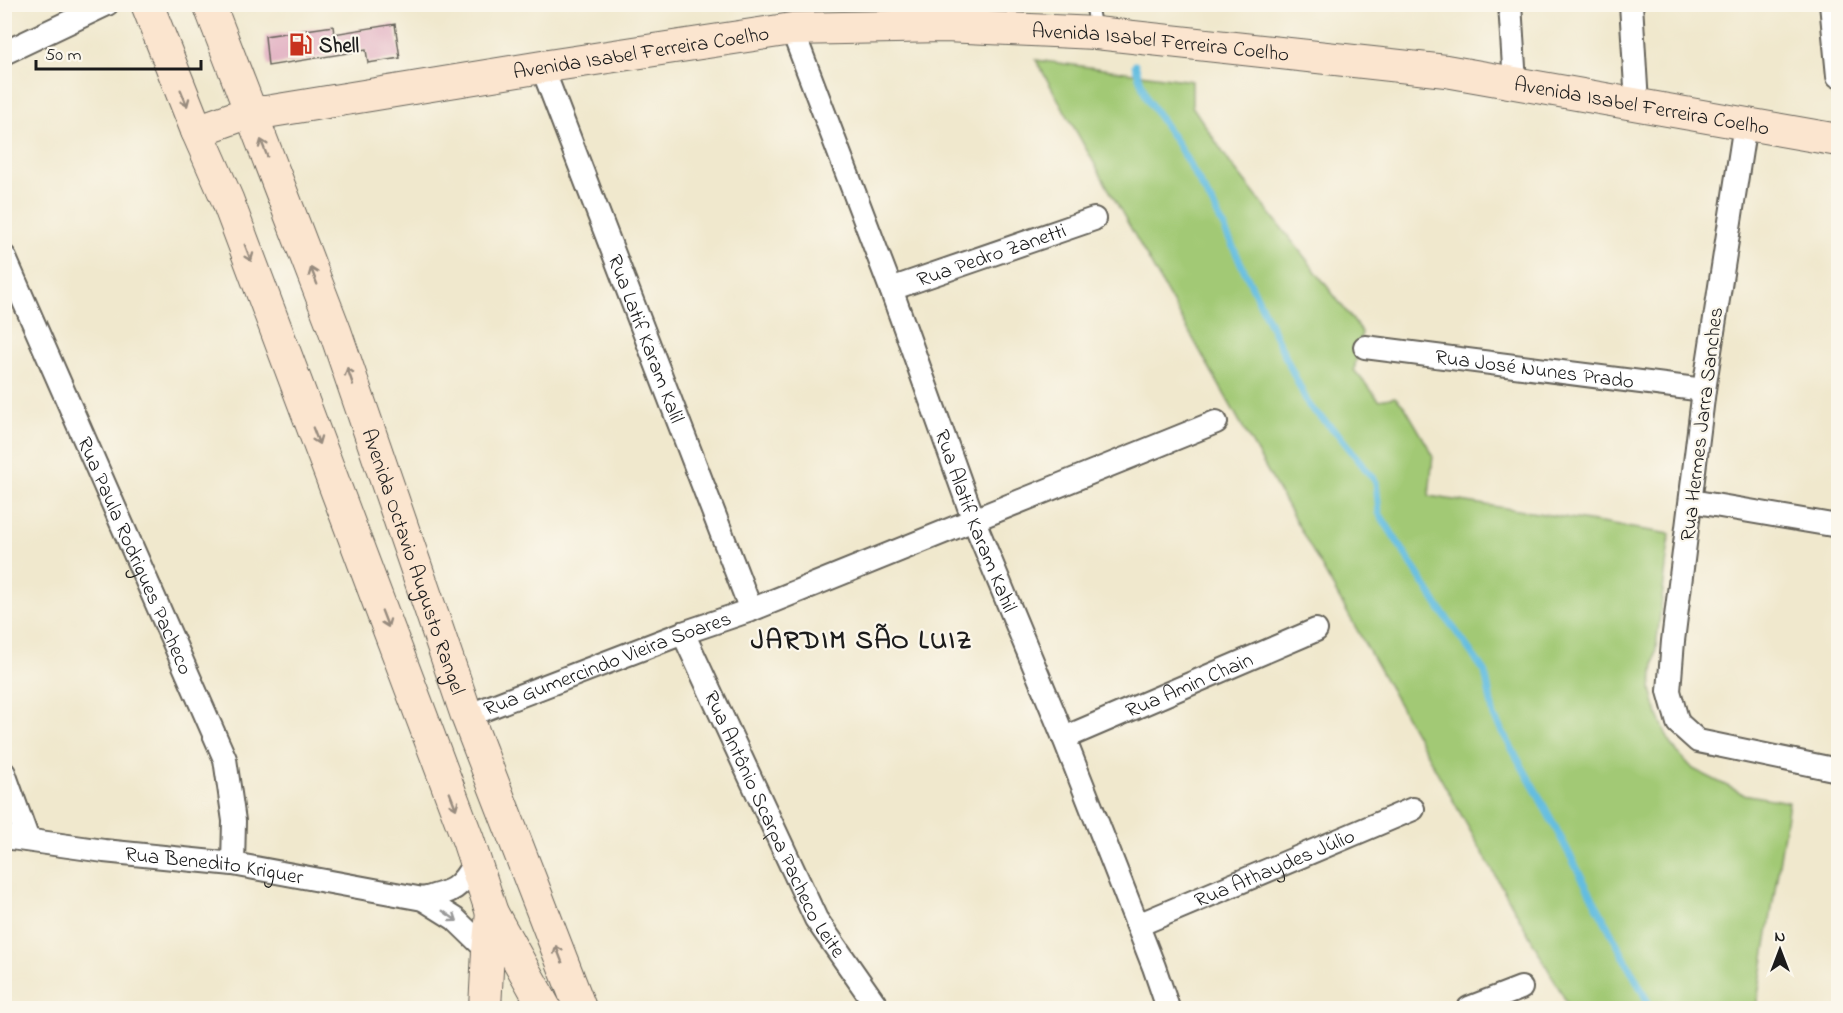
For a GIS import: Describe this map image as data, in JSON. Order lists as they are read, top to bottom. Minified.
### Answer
{"streets":{"main road":["Avenida Isabel Ferreira Coelho","Avenida Octavio Augusto Rangel"],"street":["Rua Pedro Zanetti","Rua Latif Karam Kalil","Rua José Nunes Prado","Rua Hermes Jarra Sanches","Rua Alatif Karam Kahil","Rua Paula Rodrigues Pacheco","Rua Gumercindo Vieira Soares","Rua Amin Chain","Rua Antônio Scarpa Pacheco Leite","Rua Benedito Kriguer","Rua Athaydes Júlio"]},"crossings":[["Avenida Isabel Ferreira Coelho","Rua Latif Karam Kalil"],["Avenida Isabel Ferreira Coelho","Rua Hermes Jarra Sanches"],["Avenida Isabel Ferreira Coelho","Rua Alatif Karam Kahil"],["Avenida Isabel Ferreira Coelho","Avenida Octavio Augusto Rangel"],["Rua Pedro Zanetti","Rua Alatif Karam Kahil"],["Rua Latif Karam Kalil","Rua Gumercindo Vieira Soares"],["Rua José Nunes Prado","Rua Hermes Jarra Sanches"],["Rua Alatif Karam Kahil","Rua Gumercindo Vieira Soares"],["Rua Alatif Karam Kahil","Rua Amin Chain"],["Rua Alatif Karam Kahil","Rua Athaydes Júlio"],["Rua Paula Rodrigues Pacheco","Rua Benedito Kriguer"],["Avenida Octavio Augusto Rangel","Rua Gumercindo Vieira Soares"],["Rua Gumercindo Vieira Soares","Rua Antônio Scarpa Pacheco Leite"]],"districts":["JARDIM SÃO LUIZ"],"places":{"fuel station":["Shell"]},"scale_bar":"50 m","north":"top"}
